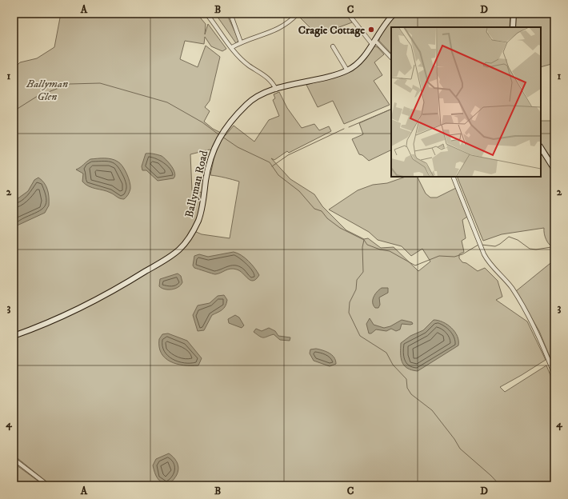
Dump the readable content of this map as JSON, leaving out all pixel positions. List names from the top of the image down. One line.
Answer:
{"streets":{"street":["Ballyman Road"]},"parks":["Ballyman Glen"],"places":["Cragie Cottage"],"grid":{"columns":["A","B","C","D"],"rows":["1","2","3","4"]}}
